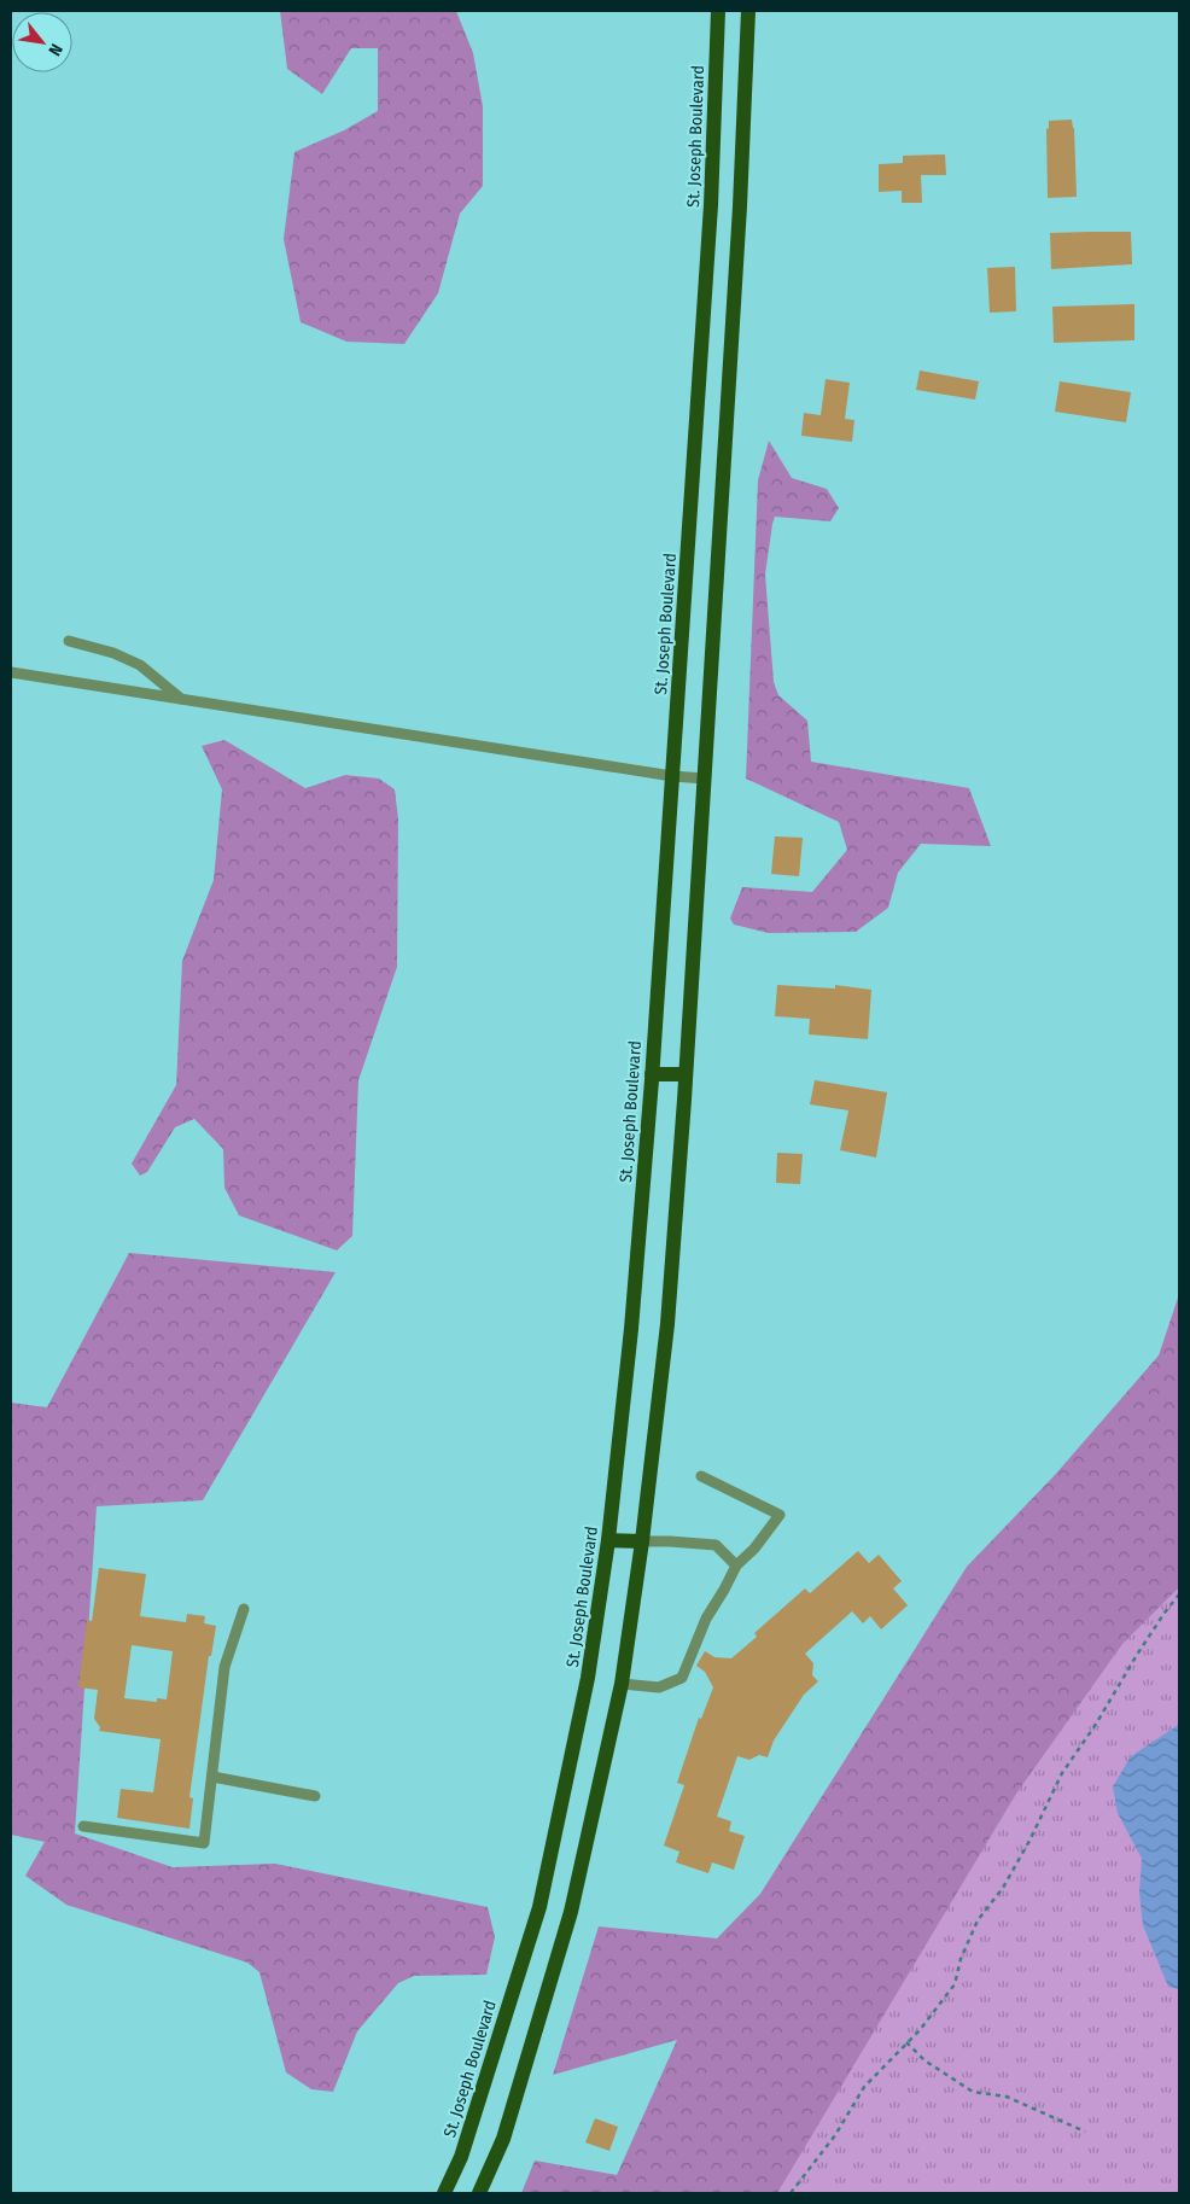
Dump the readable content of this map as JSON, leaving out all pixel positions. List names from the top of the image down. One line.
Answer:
{"streets":{"main road":["St. Joseph Boulevard"]},"north":"bottom right"}
